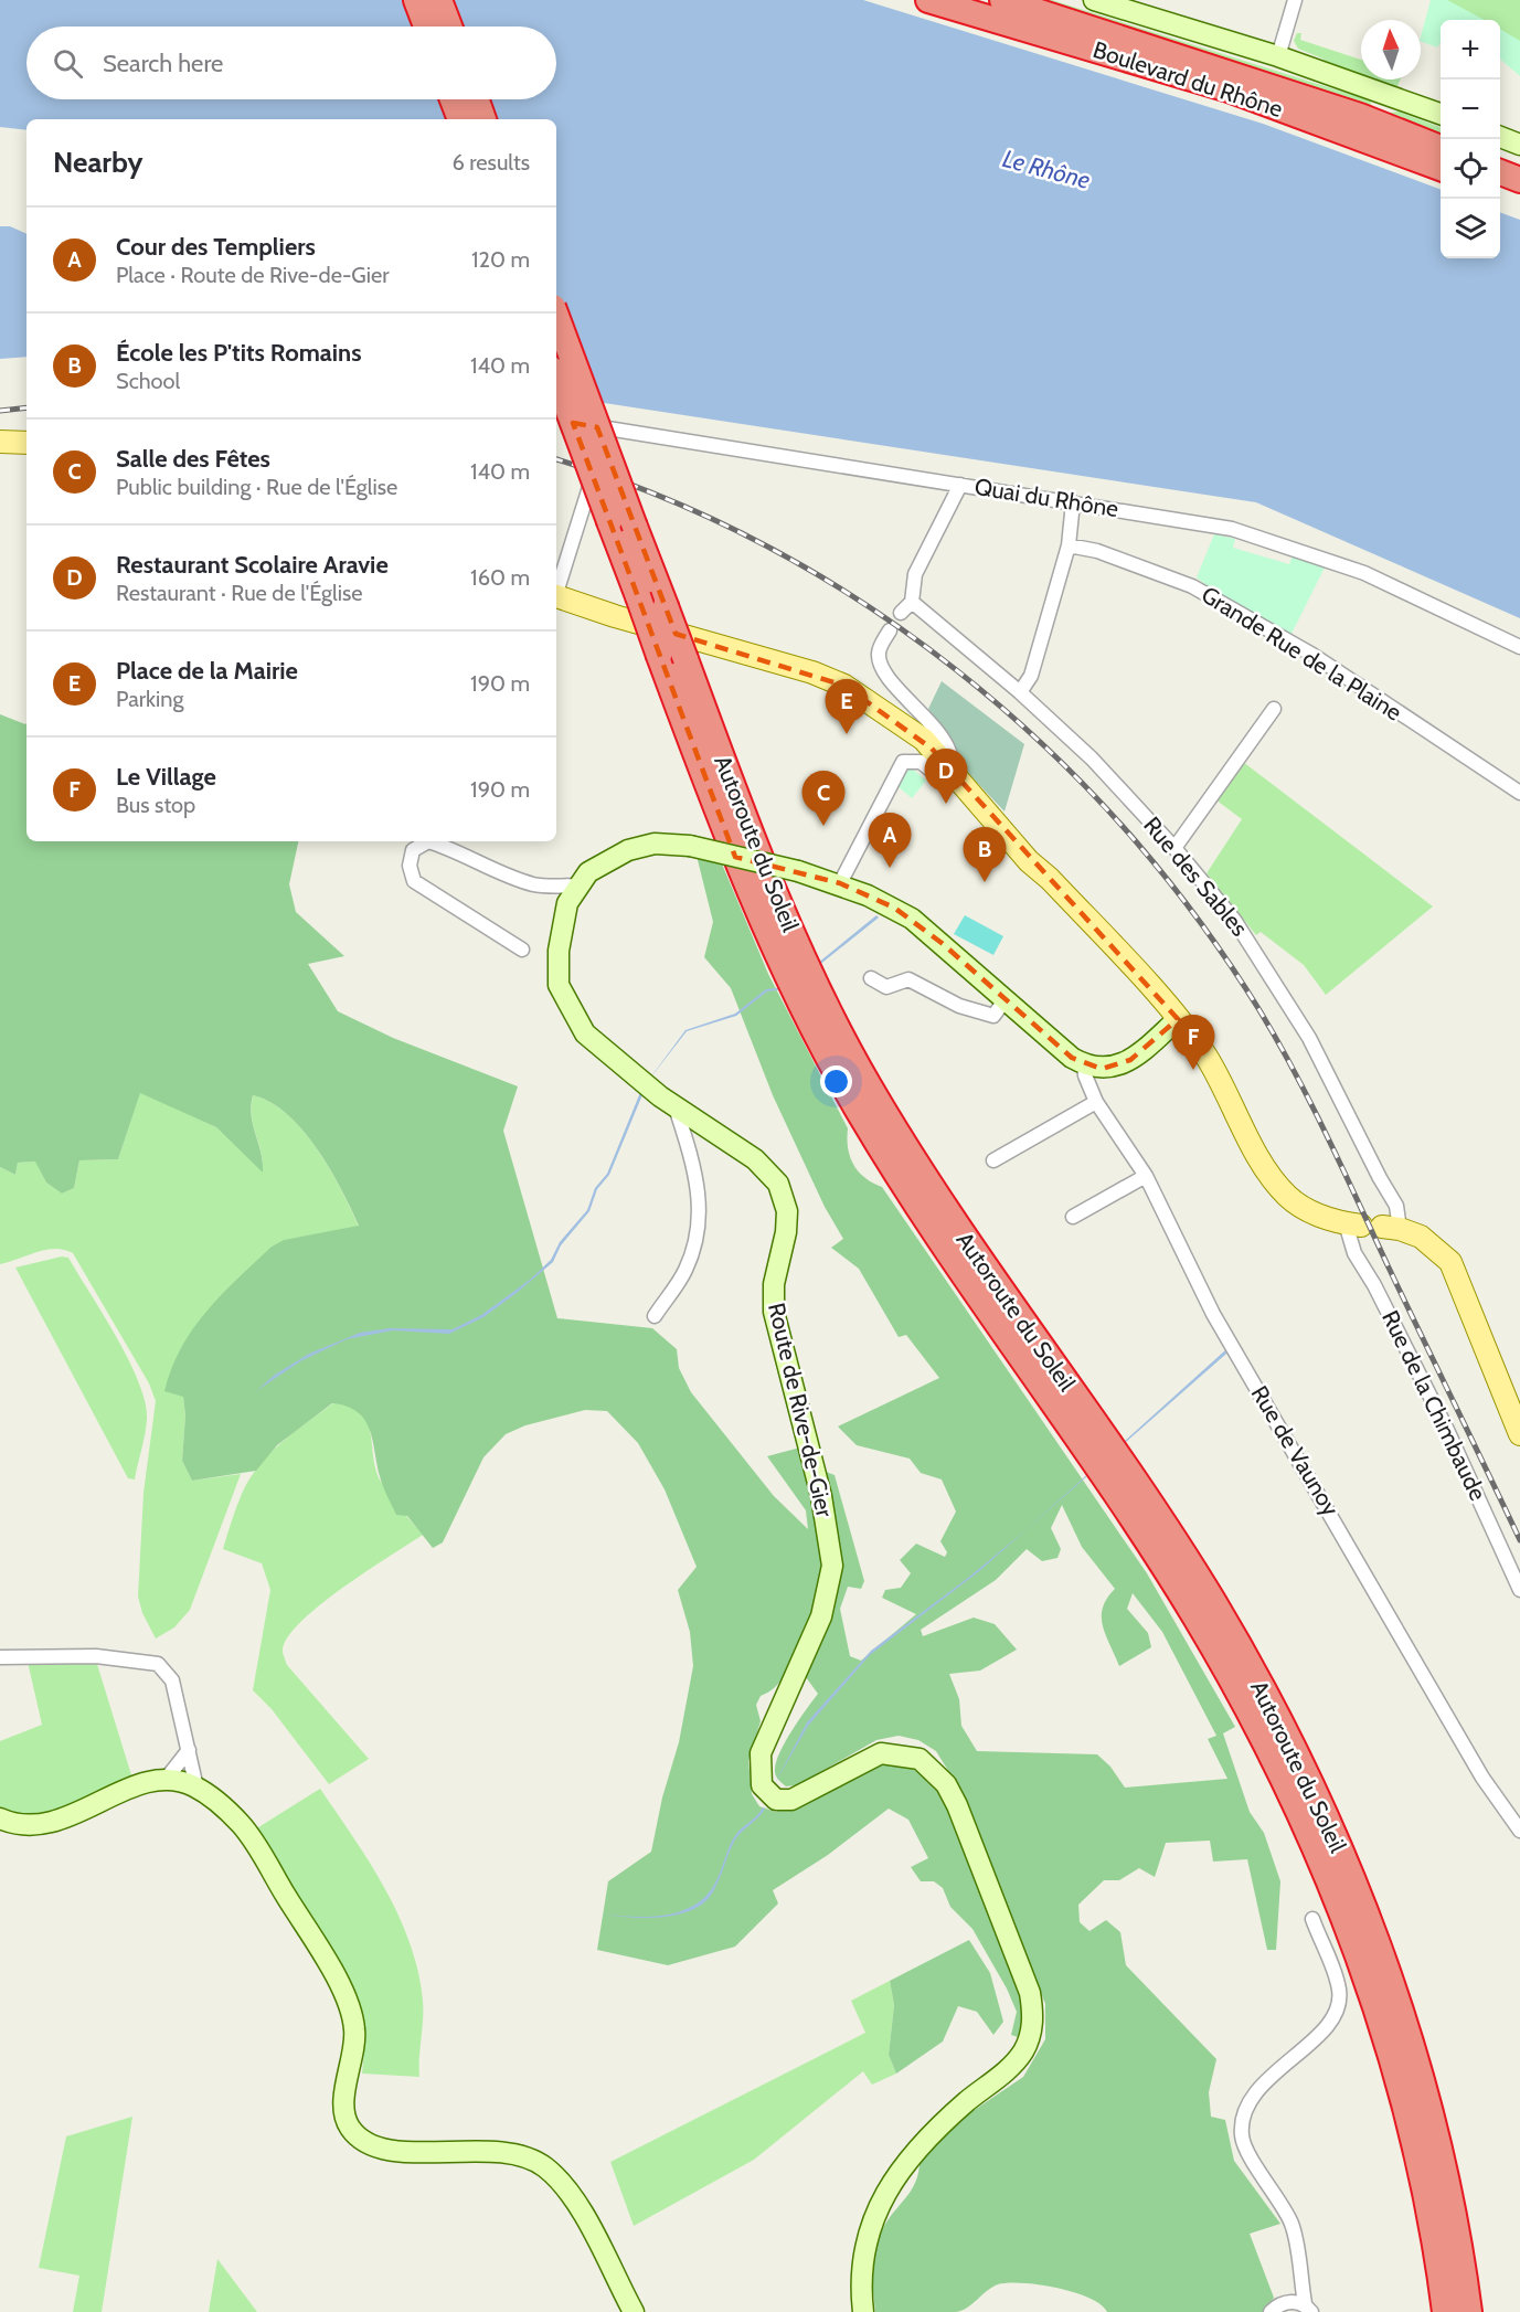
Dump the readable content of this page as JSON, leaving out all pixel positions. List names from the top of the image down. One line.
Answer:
{"streets":{"highway":["Boulevard du Rhône","Autoroute du Soleil"],"main road":["Route de Rive-de-Gier"],"street":["Quai du Rhône","Grande Rue de la Plaine","Rue des Sables","Rue de la Chimbaude","Rue de Vaunoy"]},"crossings":[["Rue des Sables","Rue de la Chimbaude"],["Route de Rive-de-Gier","Rue de Vaunoy"]],"water":["Le Rhône"],"north":"top","page":{"map_buttons":["+","−"],"search":"Search here","heading":["Nearby","6 results"],"list":[{"mark":"A","name":"Cour des Templiers","note":"Place · Route de Rive-de-Gier","value":"120 m"},{"mark":"B","name":"École les P'tits Romains","note":"School","value":"140 m"},{"mark":"C","name":"Salle des Fêtes","note":"Public building · Rue de l'Église","value":"140 m"},{"mark":"D","name":"Restaurant Scolaire Aravie","note":"Restaurant · Rue de l'Église","value":"160 m"},{"mark":"E","name":"Place de la Mairie","note":"Parking","value":"190 m"},{"mark":"F","name":"Le Village","note":"Bus stop","value":"190 m"}],"pins":["E","D","C","A","B","F"]}}
